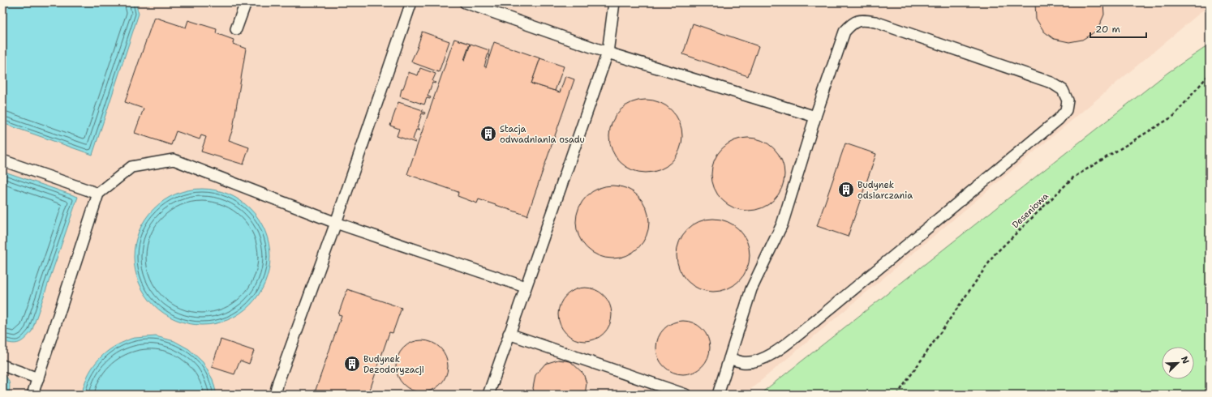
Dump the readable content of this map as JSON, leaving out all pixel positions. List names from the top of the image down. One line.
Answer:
{"streets":{"path":["Deseniowa"]},"places":{"building":["Stacja odwadniania osadu","Budynek odsiarczania","Budynek Dezodoryzacji"]},"scale_bar":"20 m","north":"top right"}
